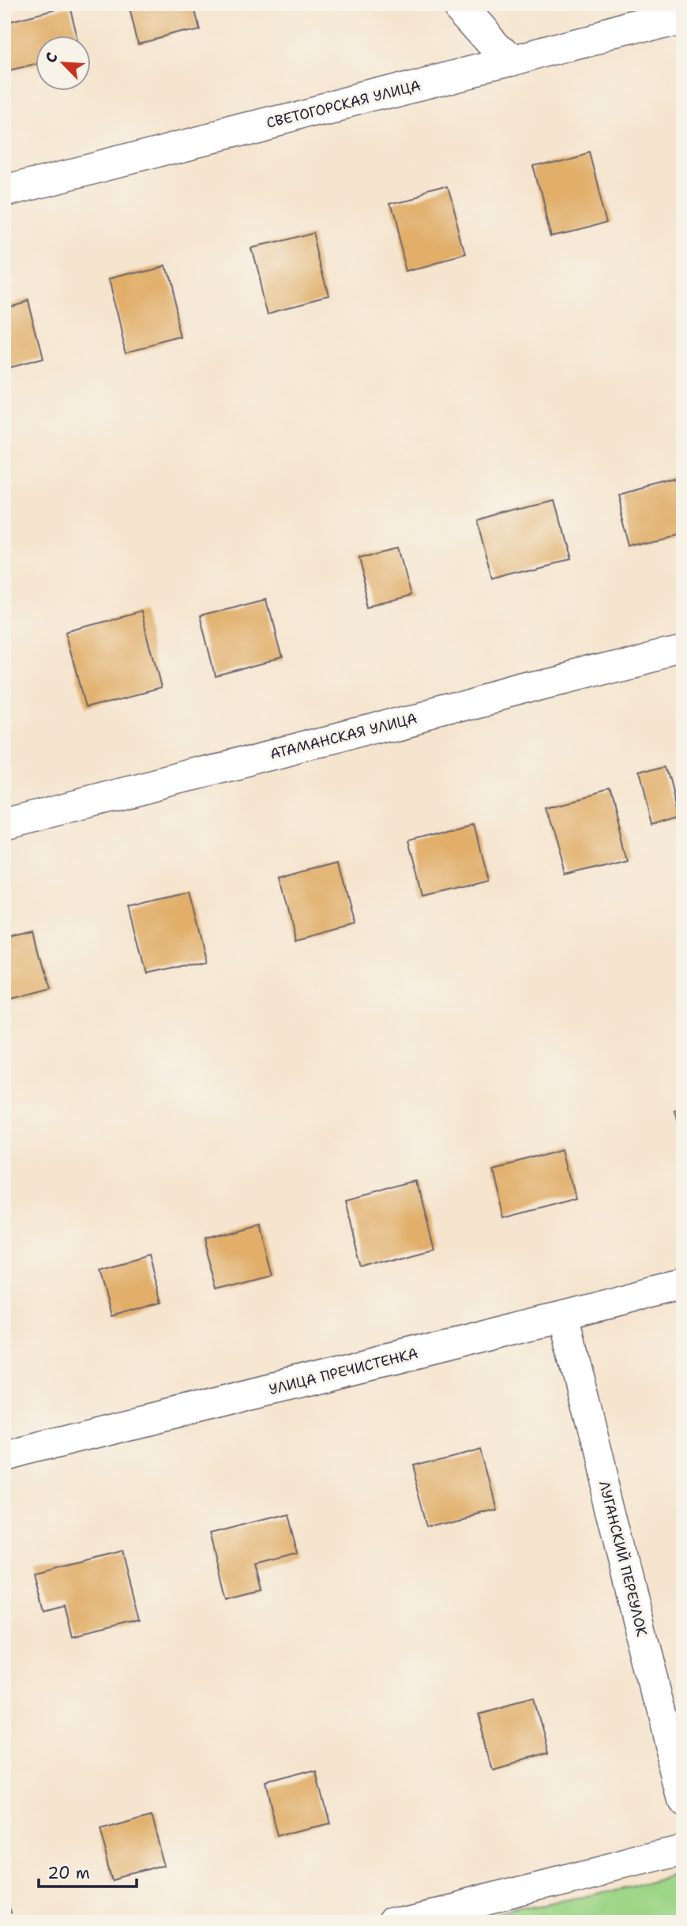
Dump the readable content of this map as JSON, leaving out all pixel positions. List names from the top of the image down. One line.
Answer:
{"streets":{"street":["СВЕТОГОРСКАЯ УЛИЦА","АТАМАНСКАЯ УЛИЦА","УЛИЦА ПРЕЧИСТЕНКА","ЛУГАНСКИЙ ПЕРЕУЛОК"]},"crossings":[["УЛИЦА ПРЕЧИСТЕНКА","ЛУГАНСКИЙ ПЕРЕУЛОК"]],"scale_bar":"20 m","north":"top left"}
